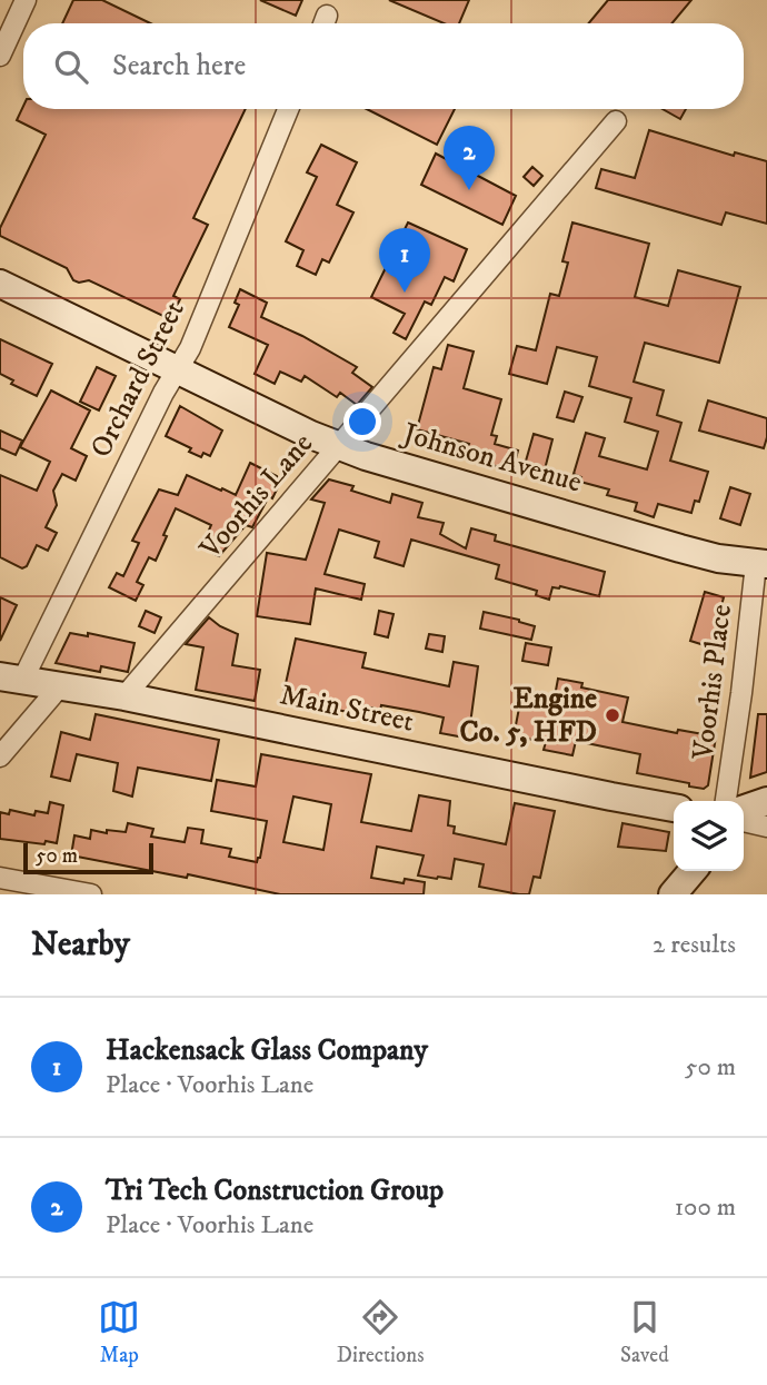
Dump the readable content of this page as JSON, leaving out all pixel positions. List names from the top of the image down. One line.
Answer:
{"streets":{"main road":["Johnson Avenue","Main Street"],"street":["Orchard Street","Voorhis Lane","Voorhis Place"]},"crossings":[["Orchard Street","Johnson Avenue"],["Orchard Street","Main Street"],["Johnson Avenue","Voorhis Lane"],["Johnson Avenue","Voorhis Place"],["Voorhis Lane","Main Street"]],"places":["Engine Co. 5, HFD"],"scale_bar":"50 m","page":{"search":"Search here","pins":["2","1"],"scale":"50 m","heading":["Nearby","2 results"],"list":[{"mark":"1","name":"Hackensack Glass Company","note":"Place · Voorhis Lane","value":"50 m"},{"mark":"2","name":"Tri Tech Construction Group","note":"Place · Voorhis Lane","value":"100 m"}],"nav":["Map","Directions","Saved"]}}
